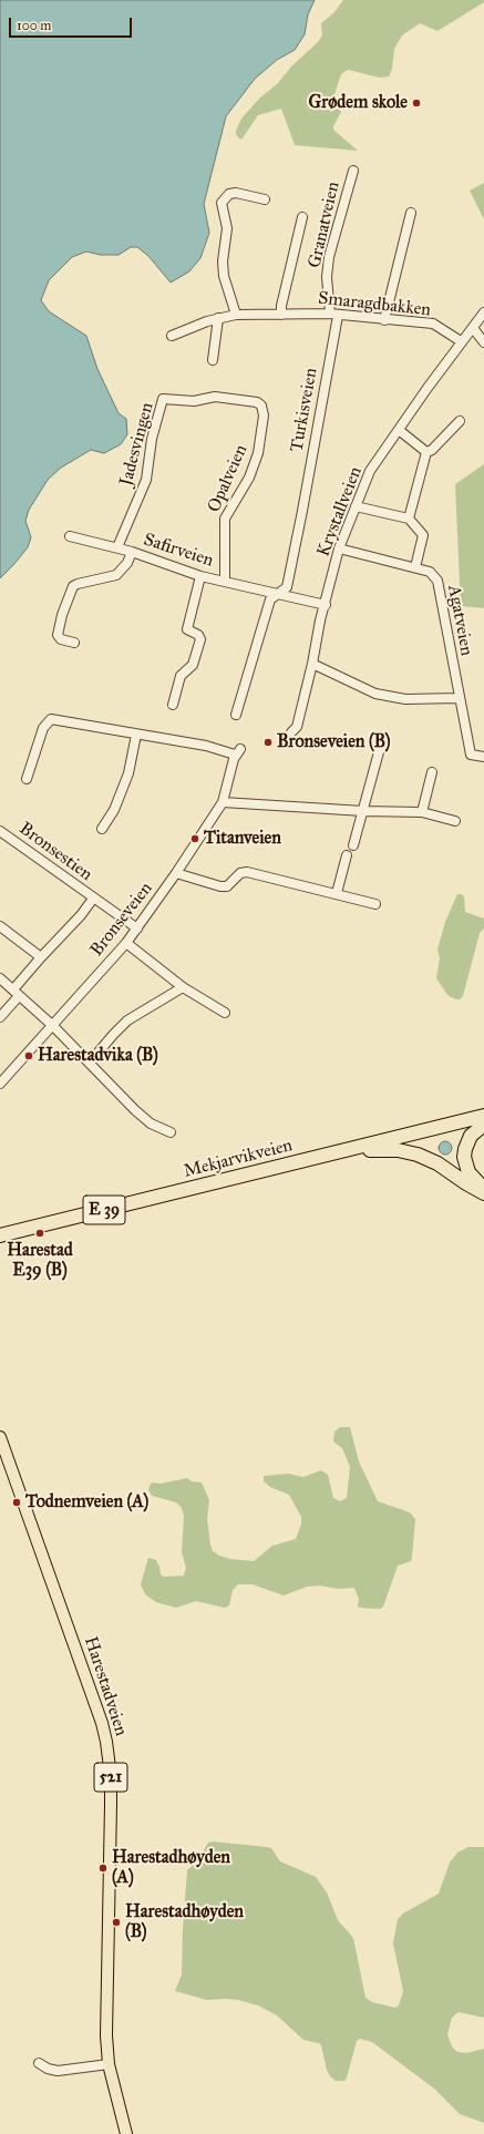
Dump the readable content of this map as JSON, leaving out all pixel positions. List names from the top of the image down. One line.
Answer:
{"streets":{"highway":["Mekjarvikveien","E 39"],"main road":["Harestadveien","521"],"street":["Granatveien","Smaragdbakken","Turkisveien","Jadesvingen","Opalveien","Krystallveien","Safirveien","Agatveien","Bronsestien","Bronseveien"]},"crossings":[["Granatveien","Smaragdbakken"],["Granatveien","Turkisveien"],["Smaragdbakken","Turkisveien"],["Smaragdbakken","Krystallveien"],["Turkisveien","Safirveien"],["Jadesvingen","Opalveien"],["Jadesvingen","Safirveien"],["Opalveien","Safirveien"],["Krystallveien","Safirveien"],["Krystallveien","Agatveien"],["Bronsestien","Bronseveien"],["Mekjarvikveien","E 39"]],"places":["Grødem skole","Bronseveien (B)","Titanveien","Harestadvika (B)","Harestad E39 (B)","Todnemveien (A)","Harestadhøyden (A)","Harestadhøyden (B)"],"scale_bar":"100 m"}
